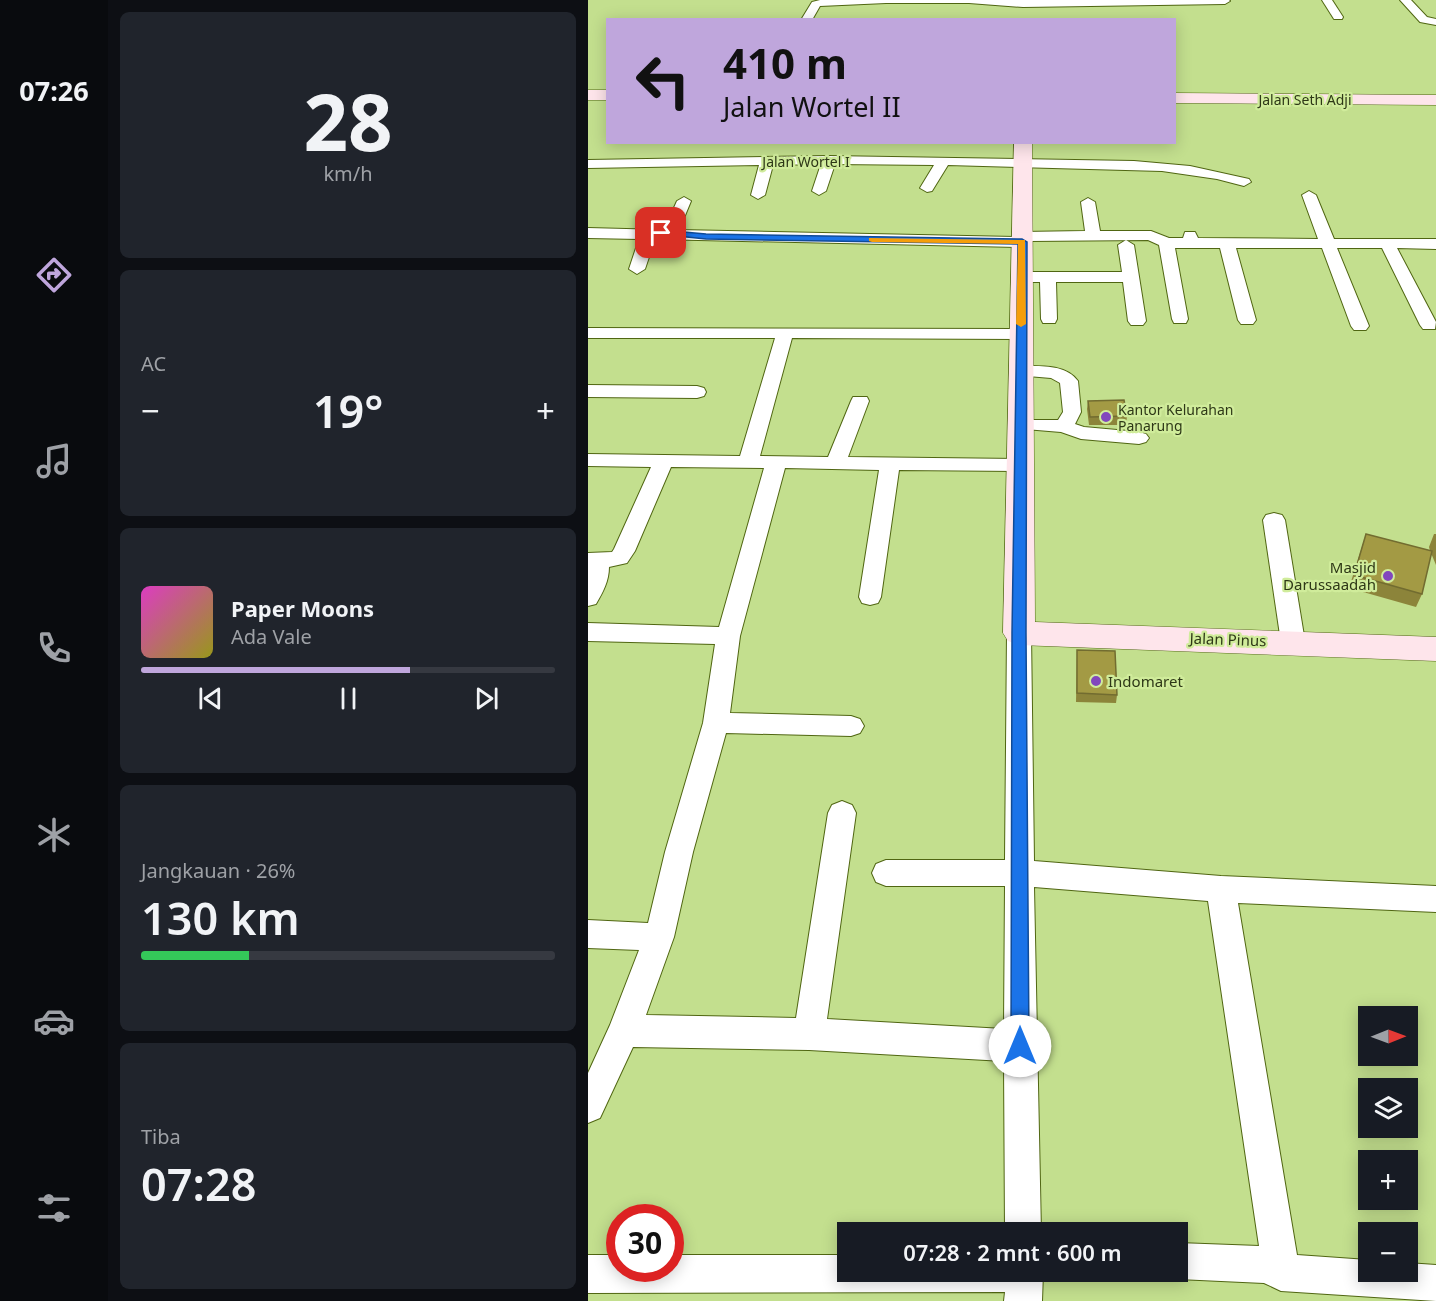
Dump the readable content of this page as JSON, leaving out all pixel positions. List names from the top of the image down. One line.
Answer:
{"streets":{"street":["Jalan Seth Adji","Jalan Wortel I","Jalan Pinus"]},"places":["Kantor Kelurahan Panarung","Masjid Darussaadah","Indomaret"],"north":"right","page":{"tabs":"07:26","tile":[["28","km/h"],"AC",["Jangkauan · 26%","130 km"],["Tiba","07:28"]],"turn":["410 m","Jalan Wortel II"],"heat":["−","19°","+"],"song":["Paper Moons","Ada Vale"],"map_buttons":["+","−"],"limit":"30","trip":"07:28 · 2 mnt · 600 m"}}
